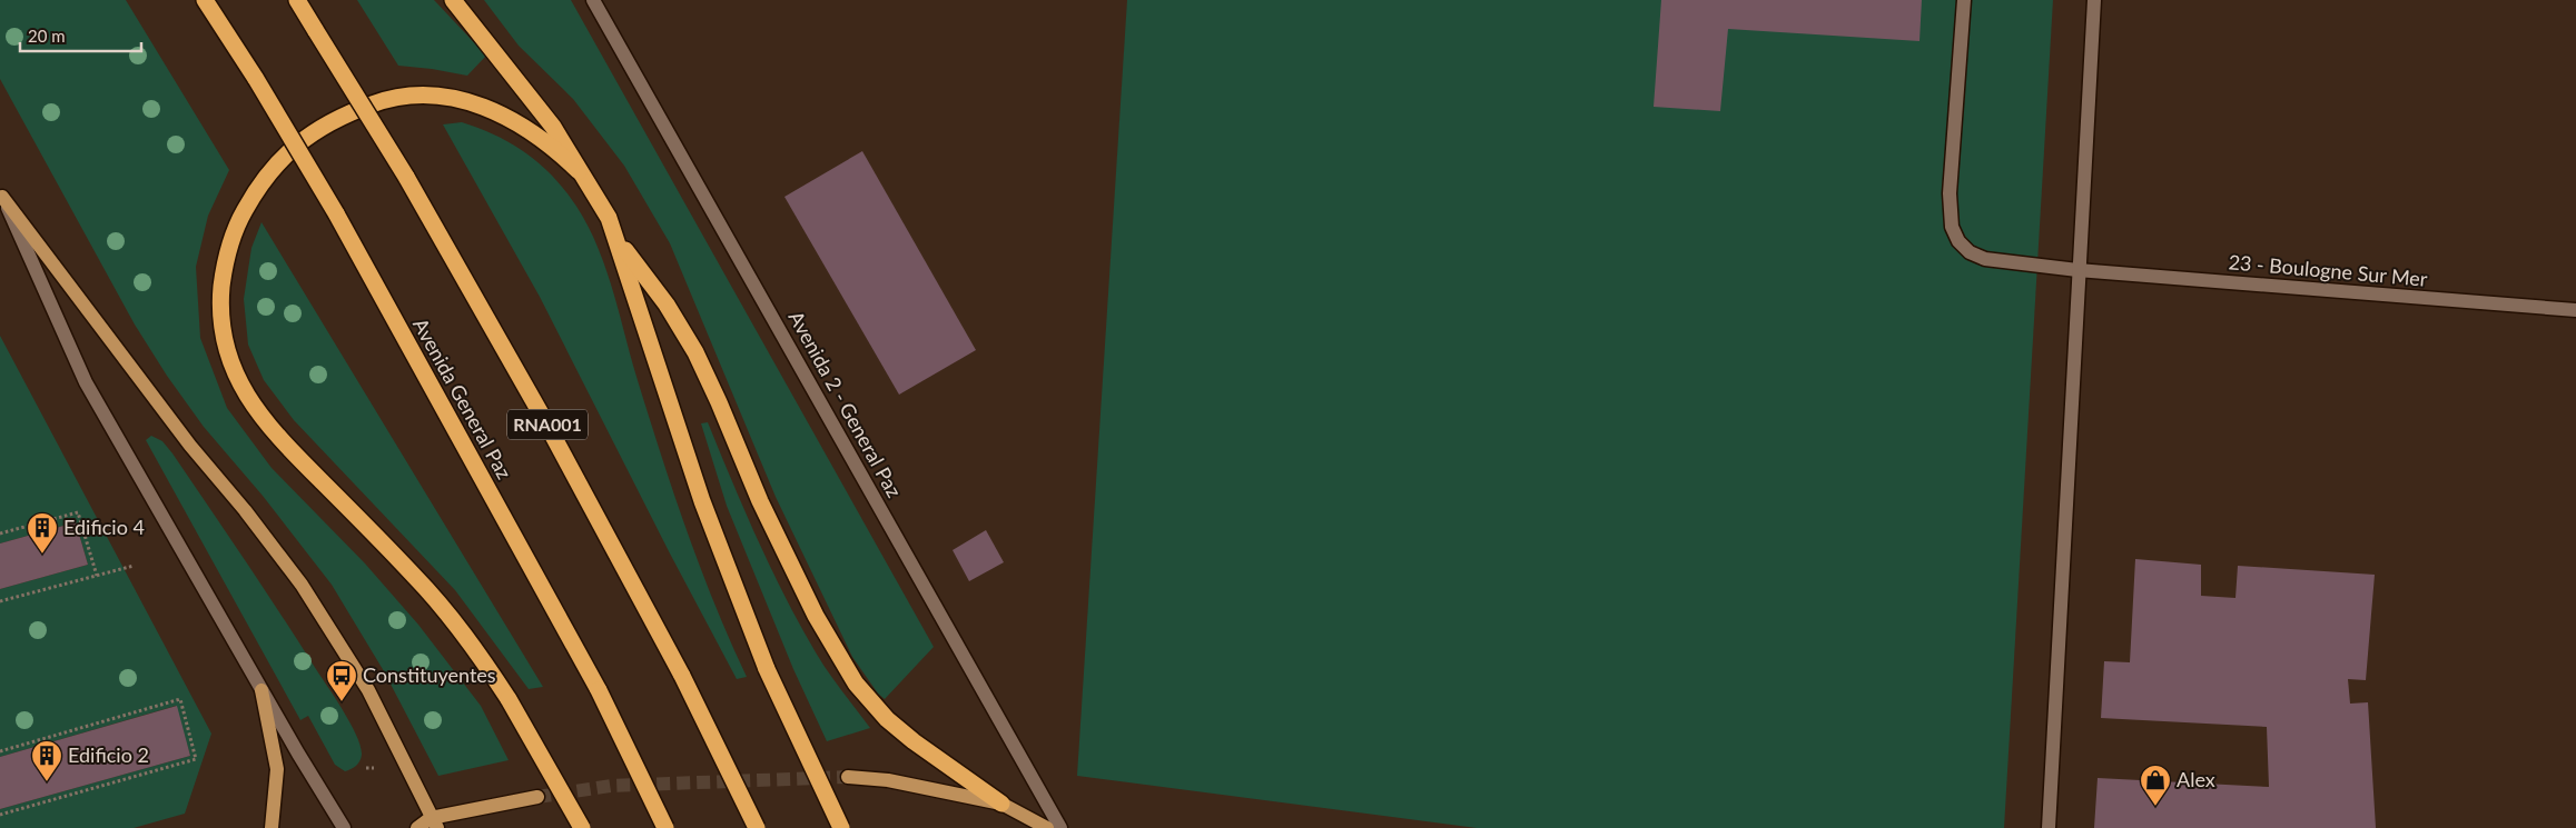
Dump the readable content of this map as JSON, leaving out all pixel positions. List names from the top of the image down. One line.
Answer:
{"streets":{"highway":["Avenida General Paz","RNA001"],"street":["23 - Boulogne Sur Mer","Avenida 2 - General Paz"]},"places":{"building":["Edificio 4","Edificio 2"],"bus stop":["Constituyentes"],"shop":["Alex"]},"scale_bar":"20 m"}
